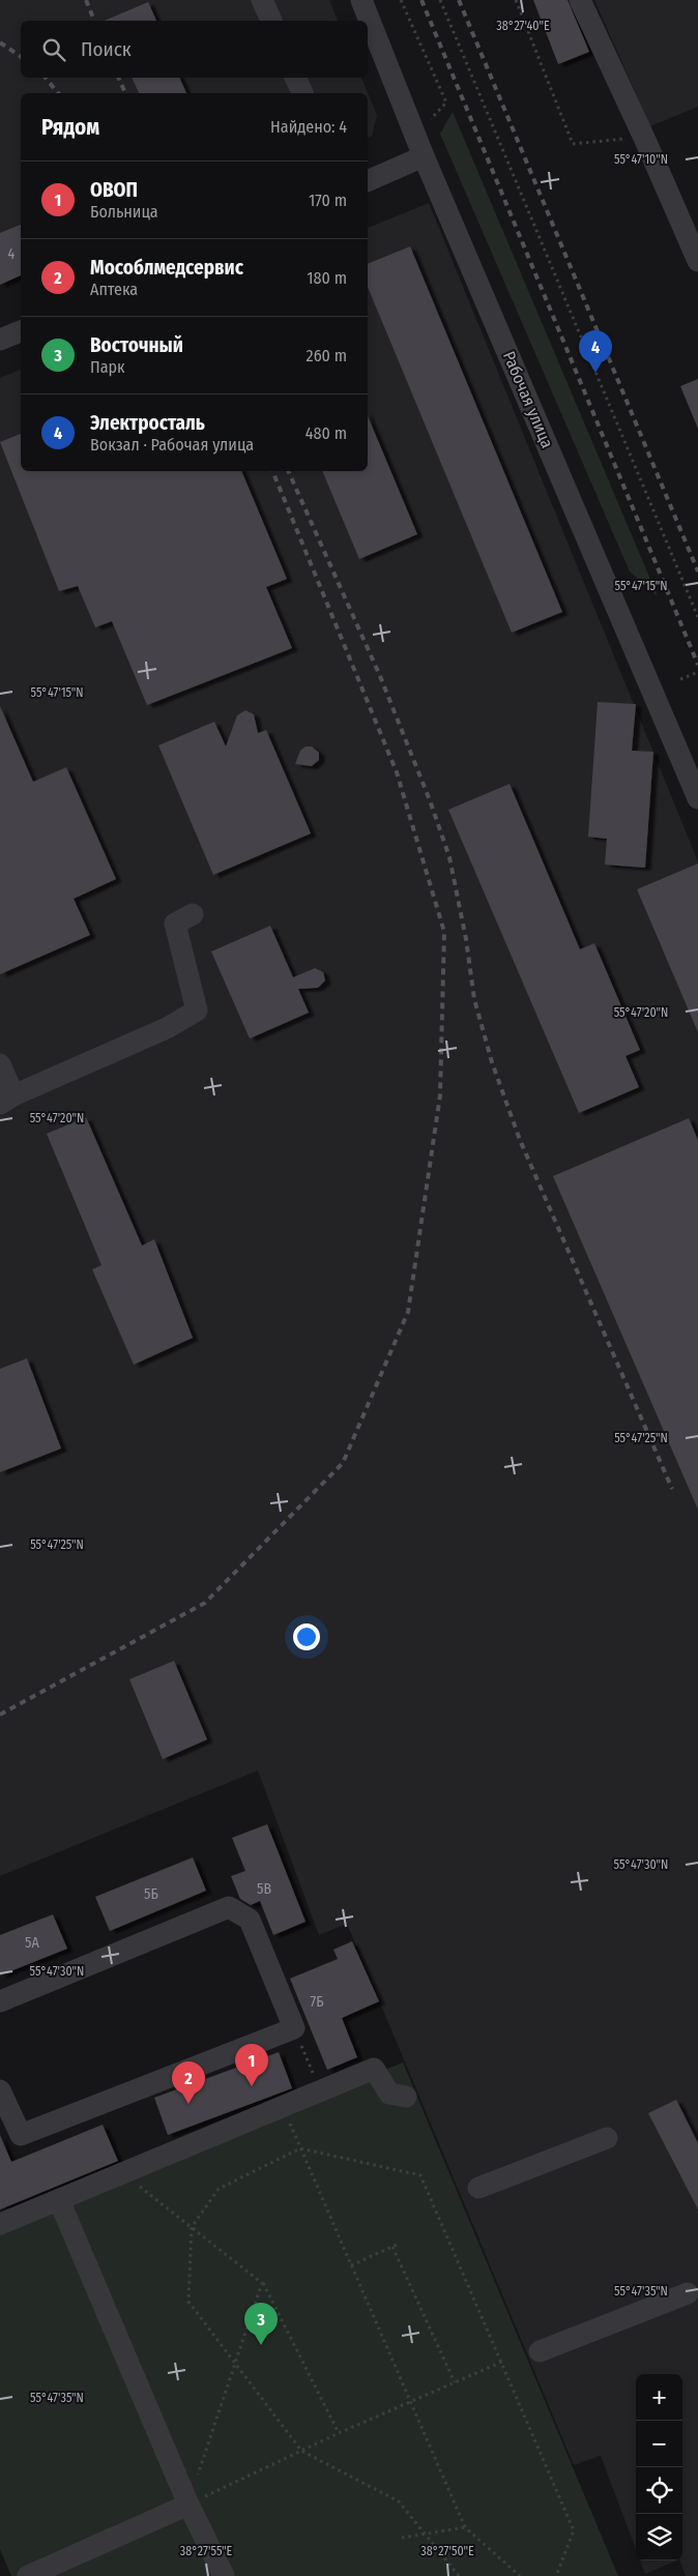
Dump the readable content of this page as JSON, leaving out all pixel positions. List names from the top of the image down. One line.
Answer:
{"streets":{"street":["Рабочая улица"]},"house_numbers":["4","5В","5Б","5А","7Б"],"page":{"search":"Поиск","heading":["Рядом","Найдено: 4"],"list":[{"mark":"1","name":"ОВОП","note":"Больница","value":"170 m"},{"mark":"2","name":"Мособлмедсервис","note":"Аптека","value":"180 m"},{"mark":"3","name":"Восточный","note":"Парк","value":"260 m"},{"mark":"4","name":"Электросталь","note":"Вокзал · Рабочая улица","value":"480 m"}],"pins":["4","1","2","3"],"map_buttons":["+","−"]},"coordinates":["38°27'40\"E","55°47'10\"N","55°47'15\"N","55°47'20\"N","55°47'25\"N","55°47'30\"N","55°47'35\"N","38°27'55\"E","38°27'50\"E"]}
